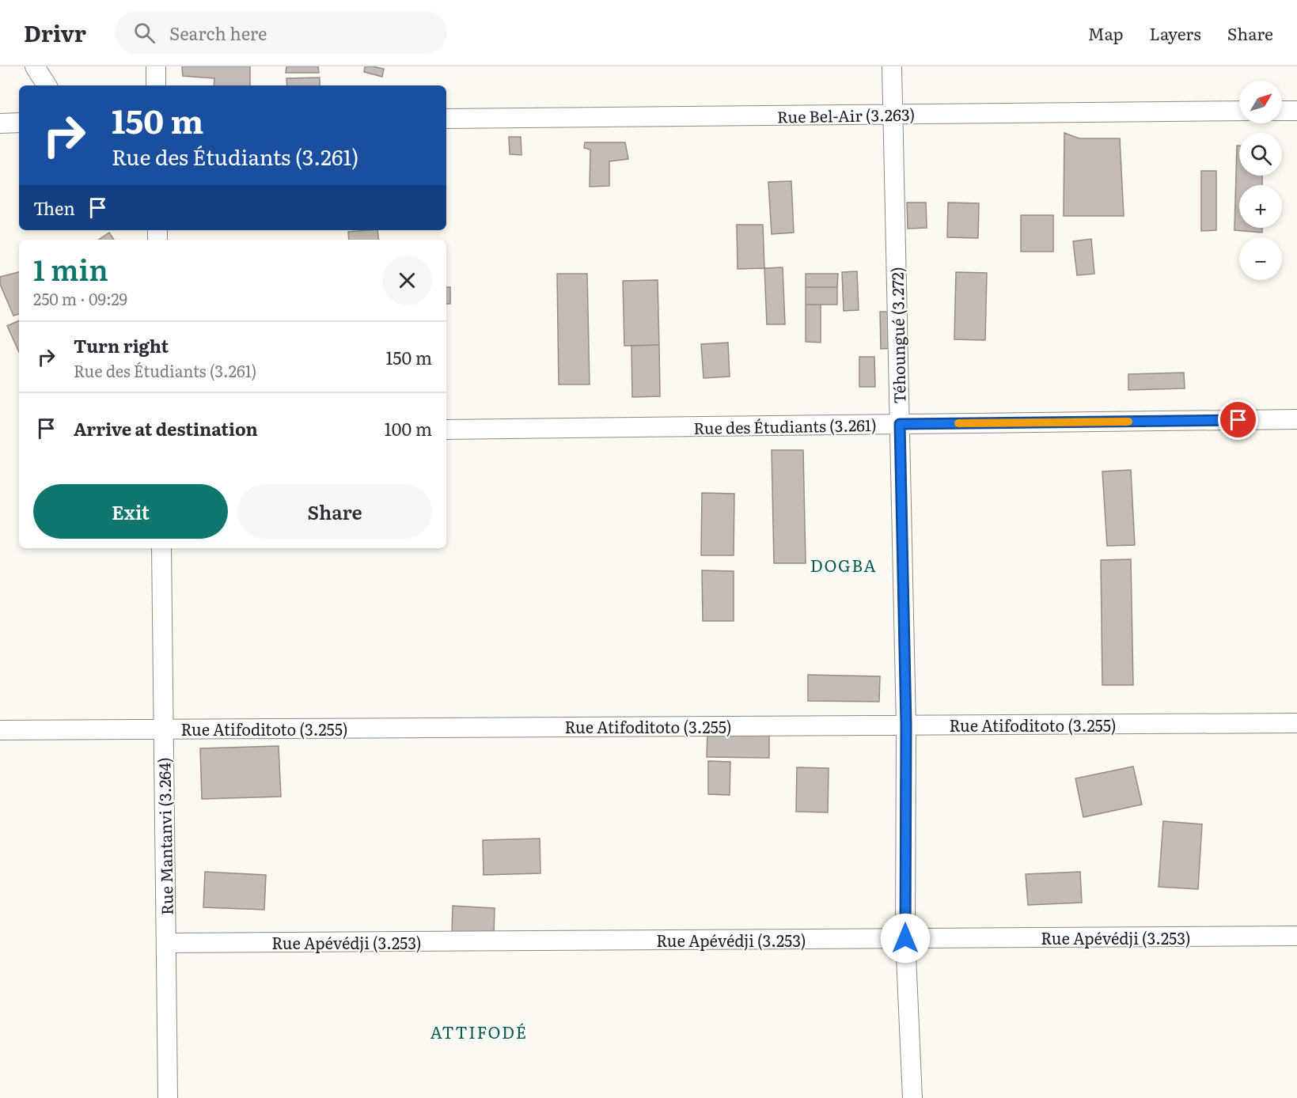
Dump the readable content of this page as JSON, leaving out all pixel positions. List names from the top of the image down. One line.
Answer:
{"streets":{"street":["Rue Bel-Air (3.263)","Téhoungué (3.272)","Rue des Étudiants (3.261)","Rue Atifoditoto (3.255)","Rue Mantanvi (3.264)","Rue Apévédji (3.253)"]},"crossings":[["Rue Bel-Air (3.263)","Téhoungué (3.272)"],["Téhoungué (3.272)","Rue des Étudiants (3.261)"],["Téhoungué (3.272)","Rue Atifoditoto (3.255)"],["Téhoungué (3.272)","Rue Apévédji (3.253)"],["Rue Atifoditoto (3.255)","Rue Mantanvi (3.264)"],["Rue Mantanvi (3.264)","Rue Apévédji (3.253)"]],"districts":["DOGBA","ATTIFODÉ"],"north":"top right","page":{"header":"Drivr","search":"Search here","nav":["Map","Layers","Share"],"map_buttons":["+","−"],"turn":["150 m","Rue des Étudiants (3.261)"],"then":"Then","heading":["1 min","250 m · 09:29"],"list":[{"name":"Turn right","note":"Rue des Étudiants (3.261)","value":"150 m"},{"name":"Arrive at destination","value":"100 m"}],"buttons":["Exit","Share"]}}
